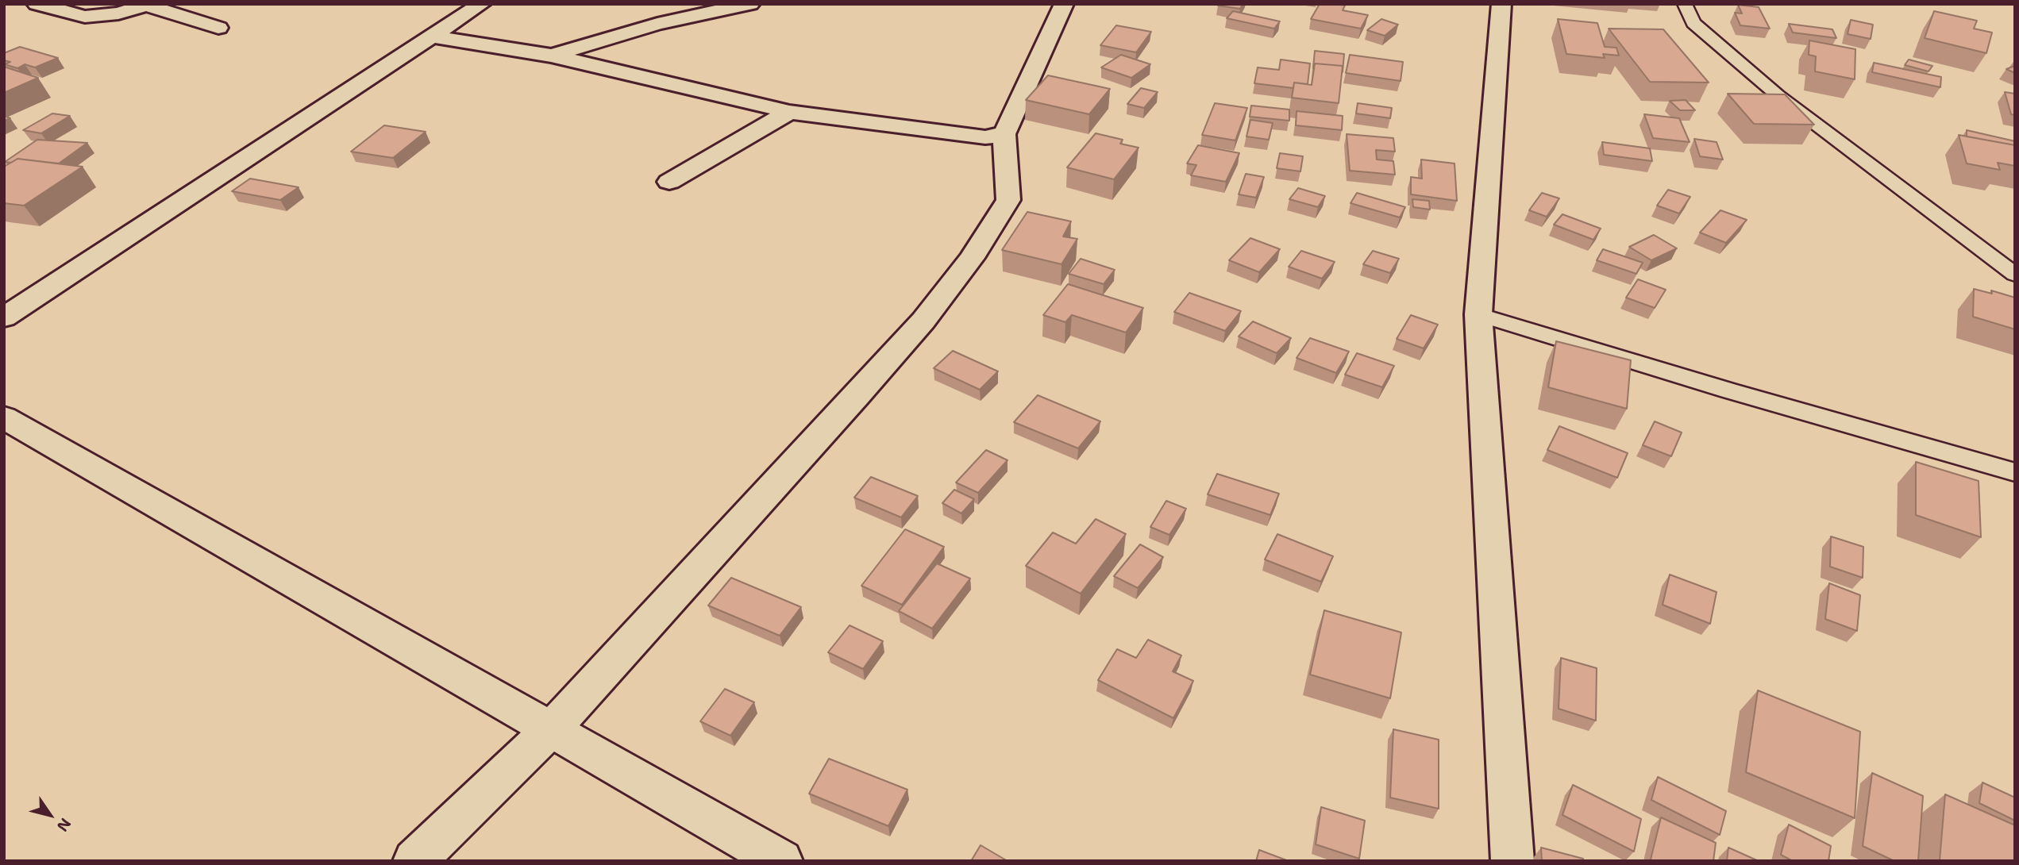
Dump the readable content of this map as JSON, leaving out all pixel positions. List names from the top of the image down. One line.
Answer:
{"north":"bottom right"}
